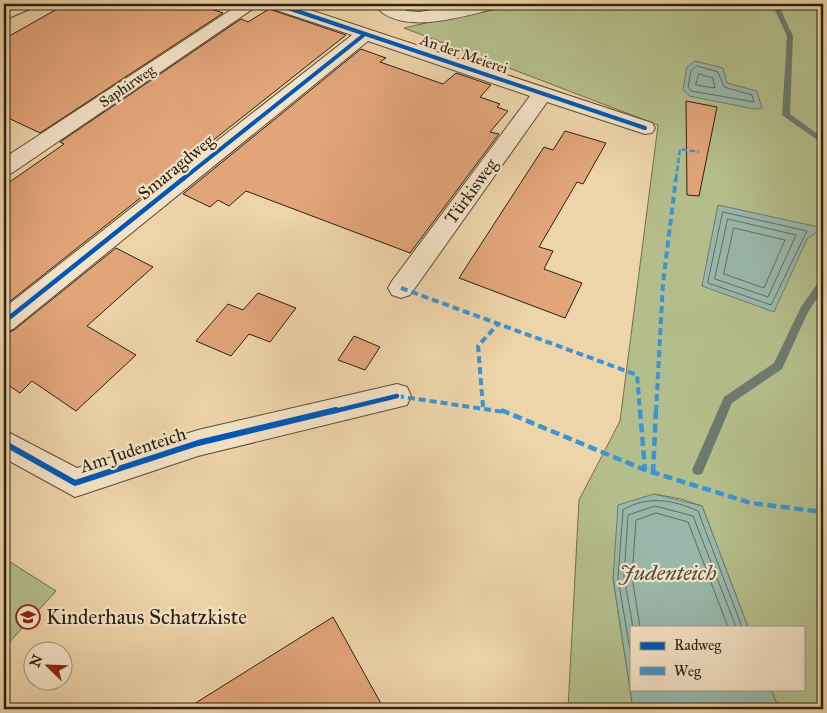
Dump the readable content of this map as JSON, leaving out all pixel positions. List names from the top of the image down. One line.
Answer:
{"streets":{"street":["An der Meierei","Saphirweg","Smaragdweg","Türkisweg","Am Judenteich"]},"crossings":[["An der Meierei","Smaragdweg"],["An der Meierei","Türkisweg"]],"water":["Judenteich"],"places":{"school or university":["Kinderhaus Schatzkiste"]},"legend":["Radweg","Weg"],"north":"top left"}
